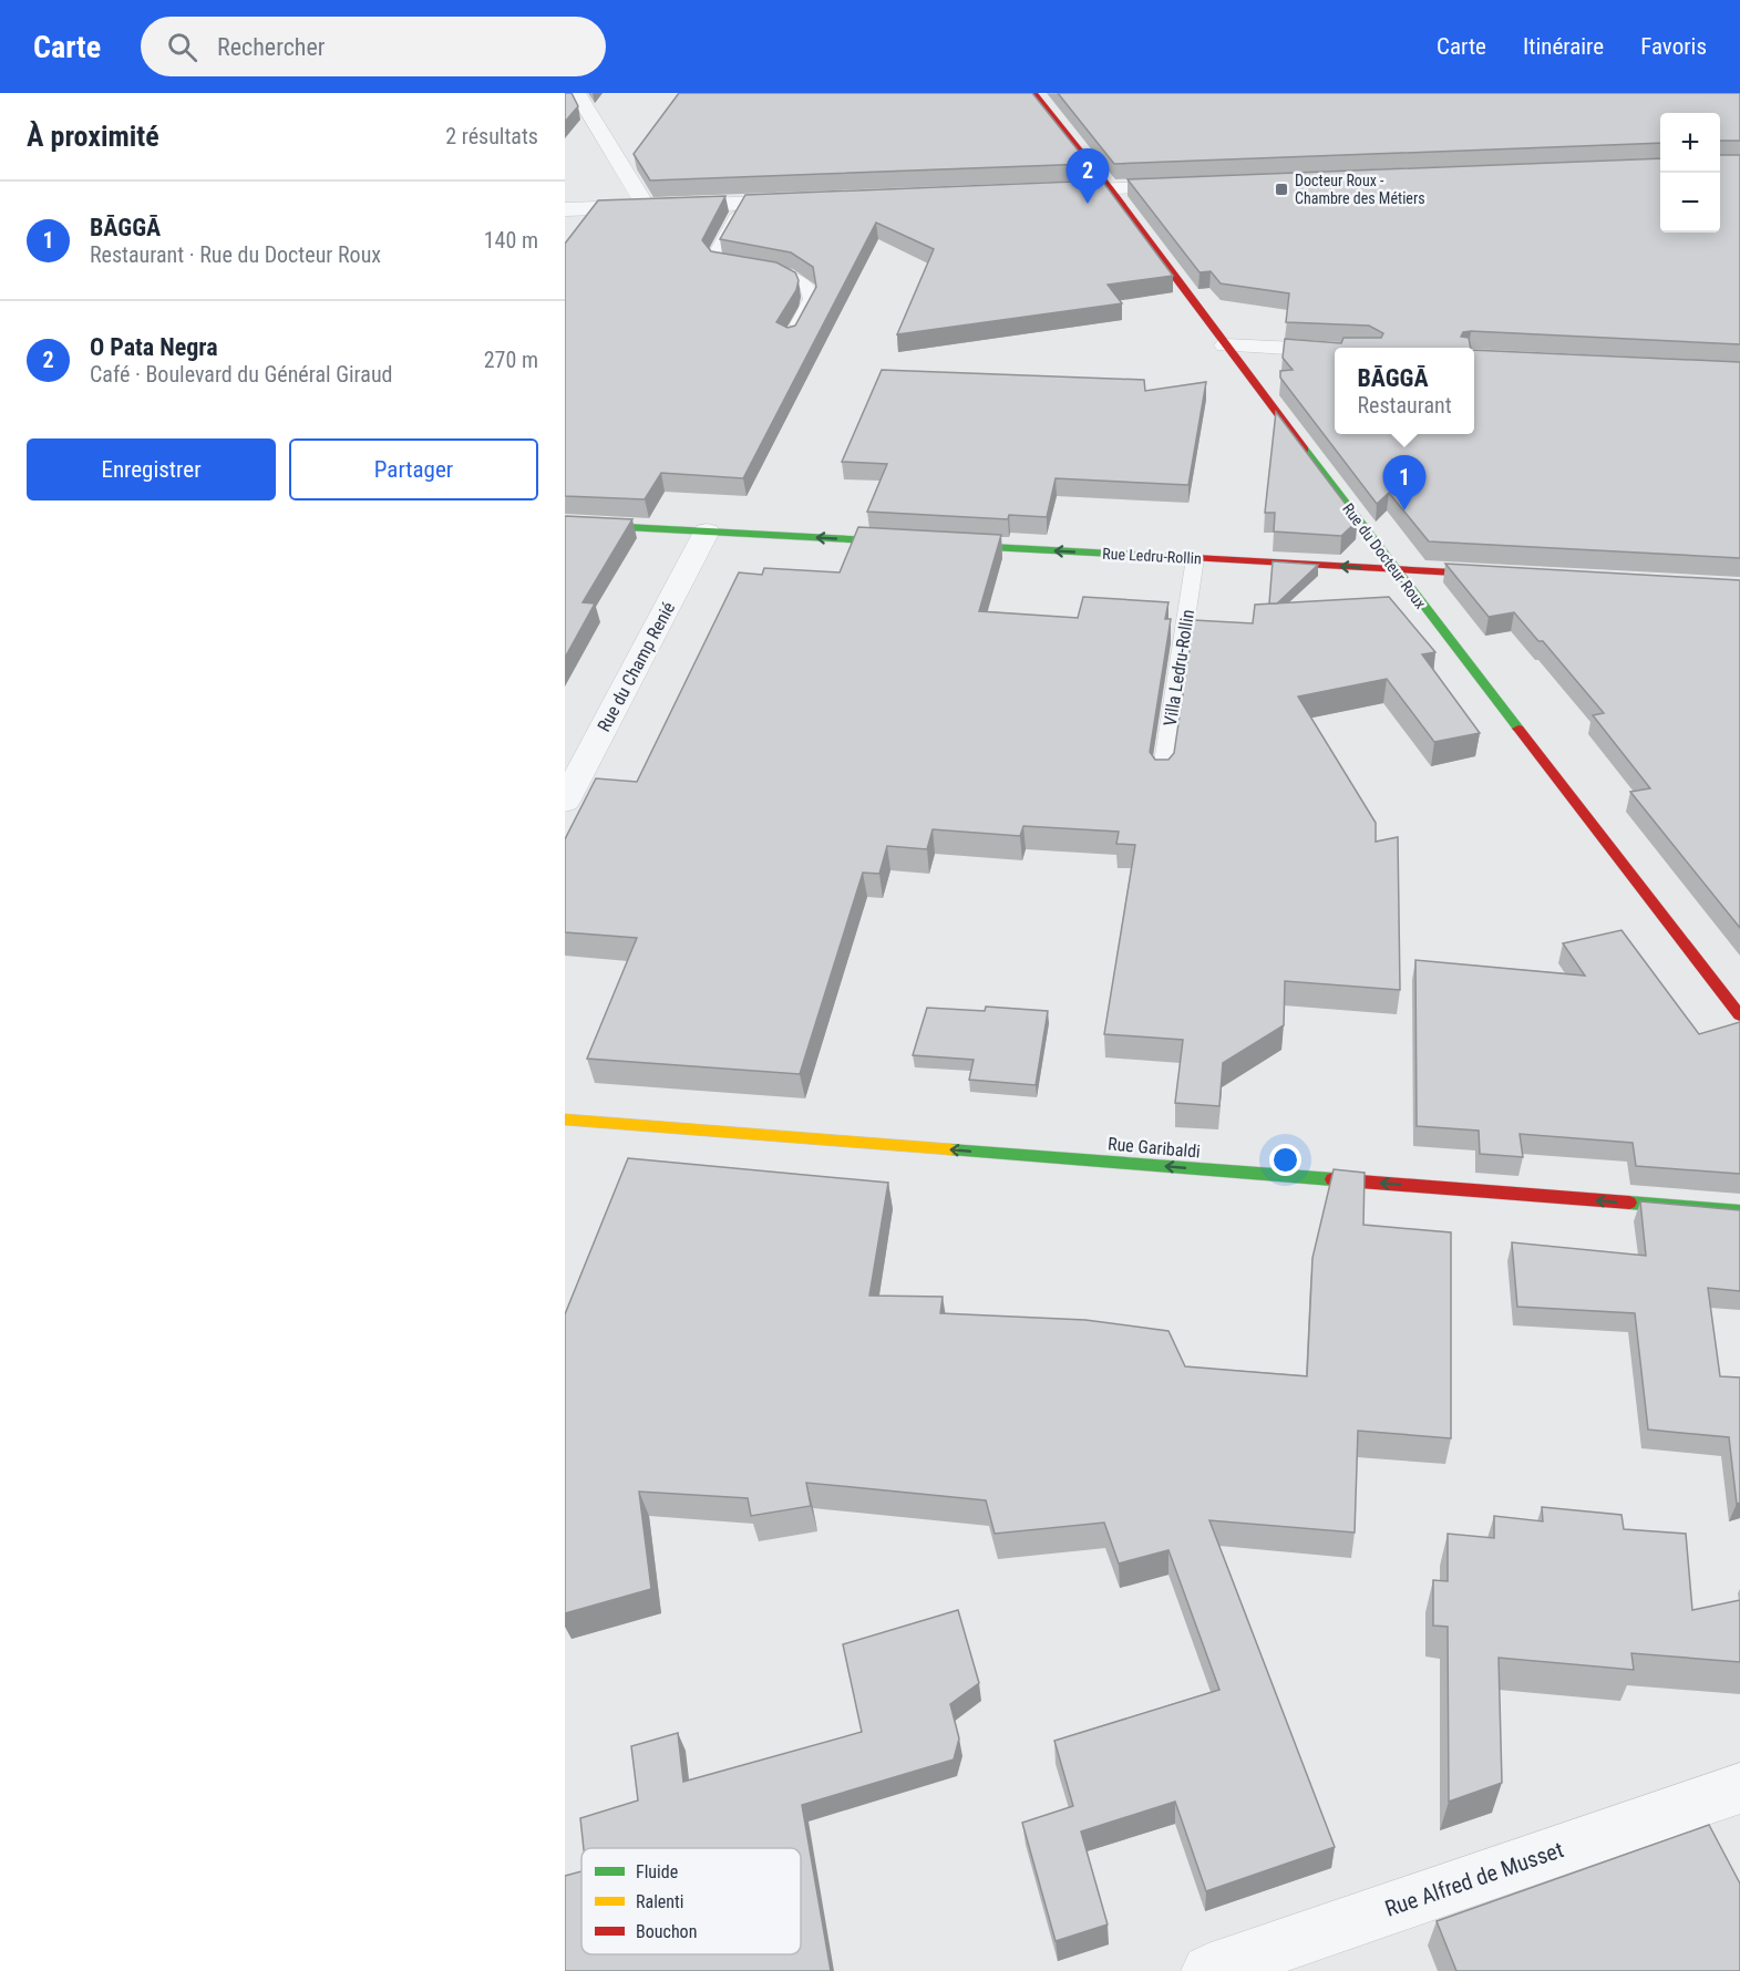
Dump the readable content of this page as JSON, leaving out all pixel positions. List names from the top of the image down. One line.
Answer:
{"streets":{"street":["Rue Ledru-Rollin","Rue du Docteur Roux","Rue du Champ Renié","Rue Garibaldi","Rue Alfred de Musset"],"lane":["Villa Ledru-Rollin"]},"crossings":[["Rue Ledru-Rollin","Rue du Docteur Roux"],["Rue Ledru-Rollin","Rue du Champ Renié"],["Rue Ledru-Rollin","Villa Ledru-Rollin"]],"one_way":["Rue Ledru-Rollin","Rue Garibaldi"],"places":{"transit":["Docteur Roux - Chambre des Métiers"]},"legend":["Fluide","Ralenti","Bouchon"],"page":{"header":"Carte","search":"Rechercher","nav":["Carte","Itinéraire","Favoris"],"heading":["À proximité","2 résultats"],"map_buttons":["+","−"],"pins":["2","1"],"list":[{"mark":"1","name":"BĀGGĀ","note":"Restaurant · Rue du Docteur Roux","value":"140 m"},{"mark":"2","name":"O Pata Negra","note":"Café · Boulevard du Général Giraud","value":"270 m"}],"popup":["BĀGGĀ","Restaurant"],"buttons":["Enregistrer","Partager"]}}
